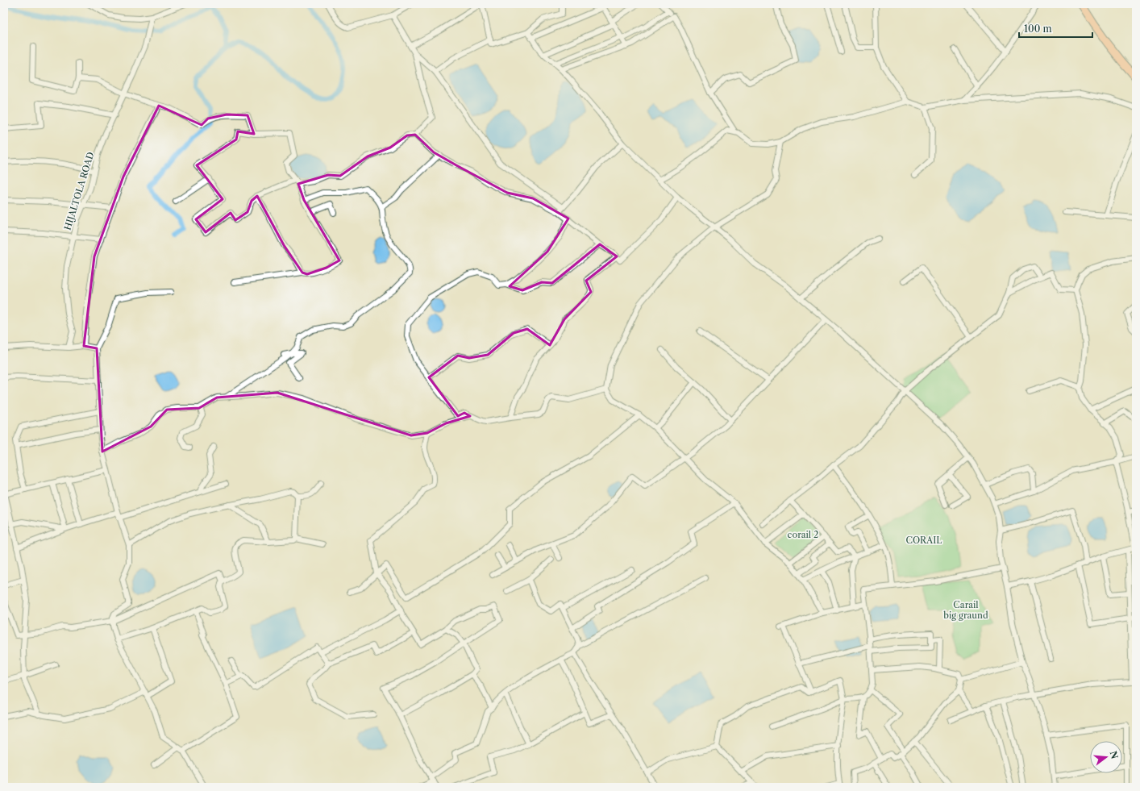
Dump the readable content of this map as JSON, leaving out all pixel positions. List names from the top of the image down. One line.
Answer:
{"streets":{"street":["HIJALTOLA ROAD"]},"parks":["corail 2","CORAIL","Carail big graund"],"scale_bar":"100 m","north":"right"}
